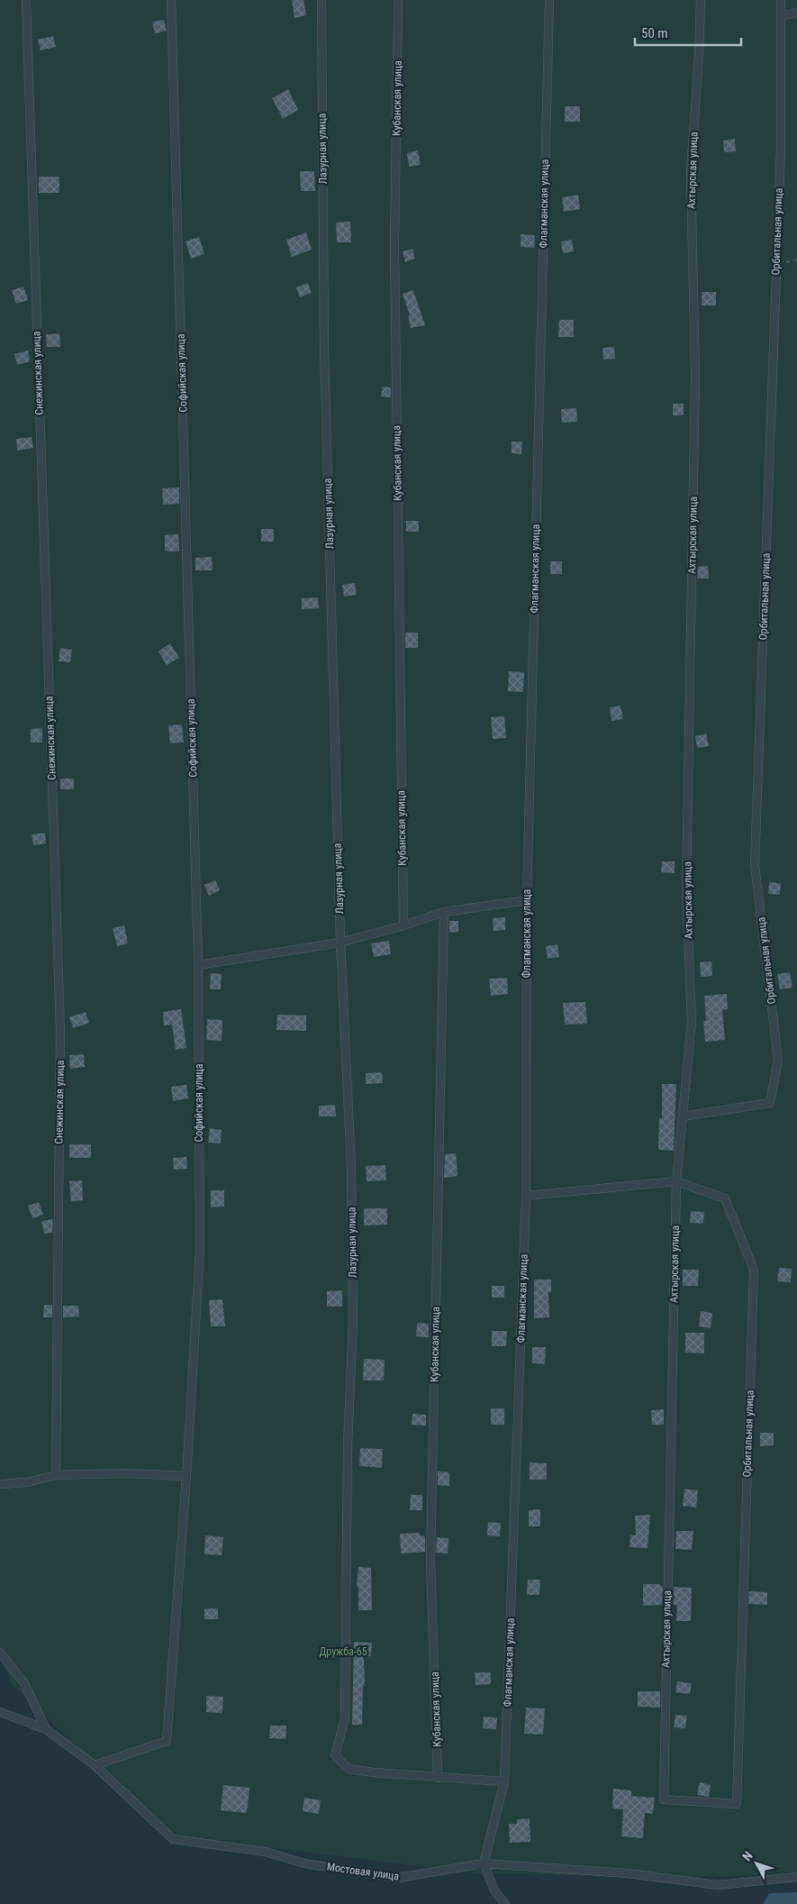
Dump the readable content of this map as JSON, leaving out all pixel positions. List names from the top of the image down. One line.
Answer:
{"streets":{"lane":["Кубанская улица","Лазурная улица","Ахтырская улица","Флагманская улица","Орбитальная улица","Снежинская улица","Софийская улица","Мостовая улица"]},"crossings":[["Кубанская улица","Лазурная улица"],["Ахтырская улица","Орбитальная улица"],["Флагманская улица","Орбитальная улица"],["Флагманская улица","Мостовая улица"],["Софийская улица","Мостовая улица"]],"parks":["Дружба-65"],"scale_bar":"50 m","north":"top left"}
